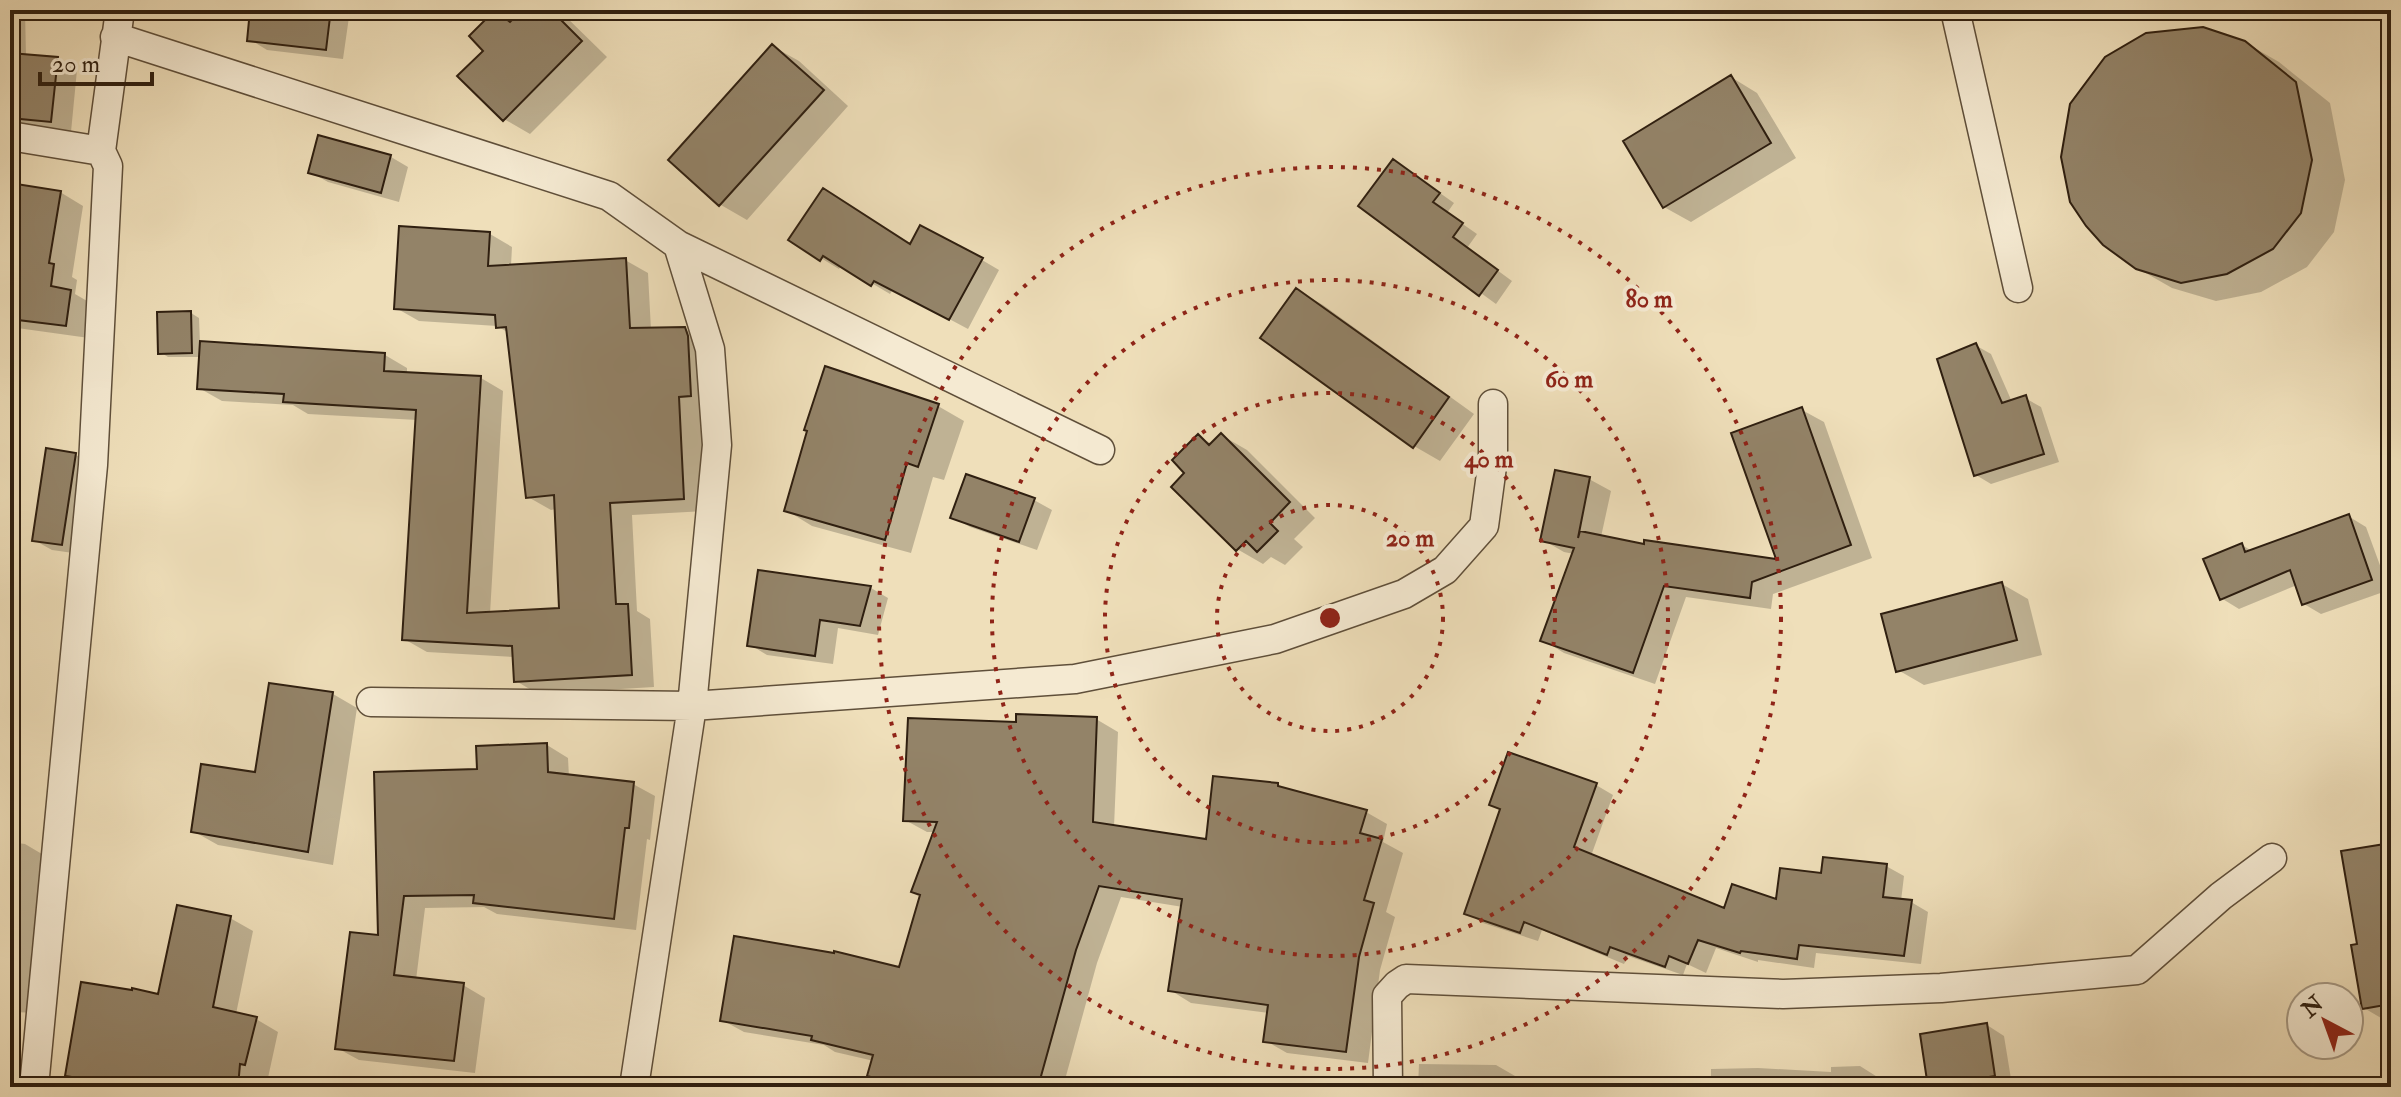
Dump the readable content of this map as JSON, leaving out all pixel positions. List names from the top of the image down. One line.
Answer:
{"scale_bar":"20 m","north":"top left","rings":["80 m","60 m","40 m","20 m"]}
